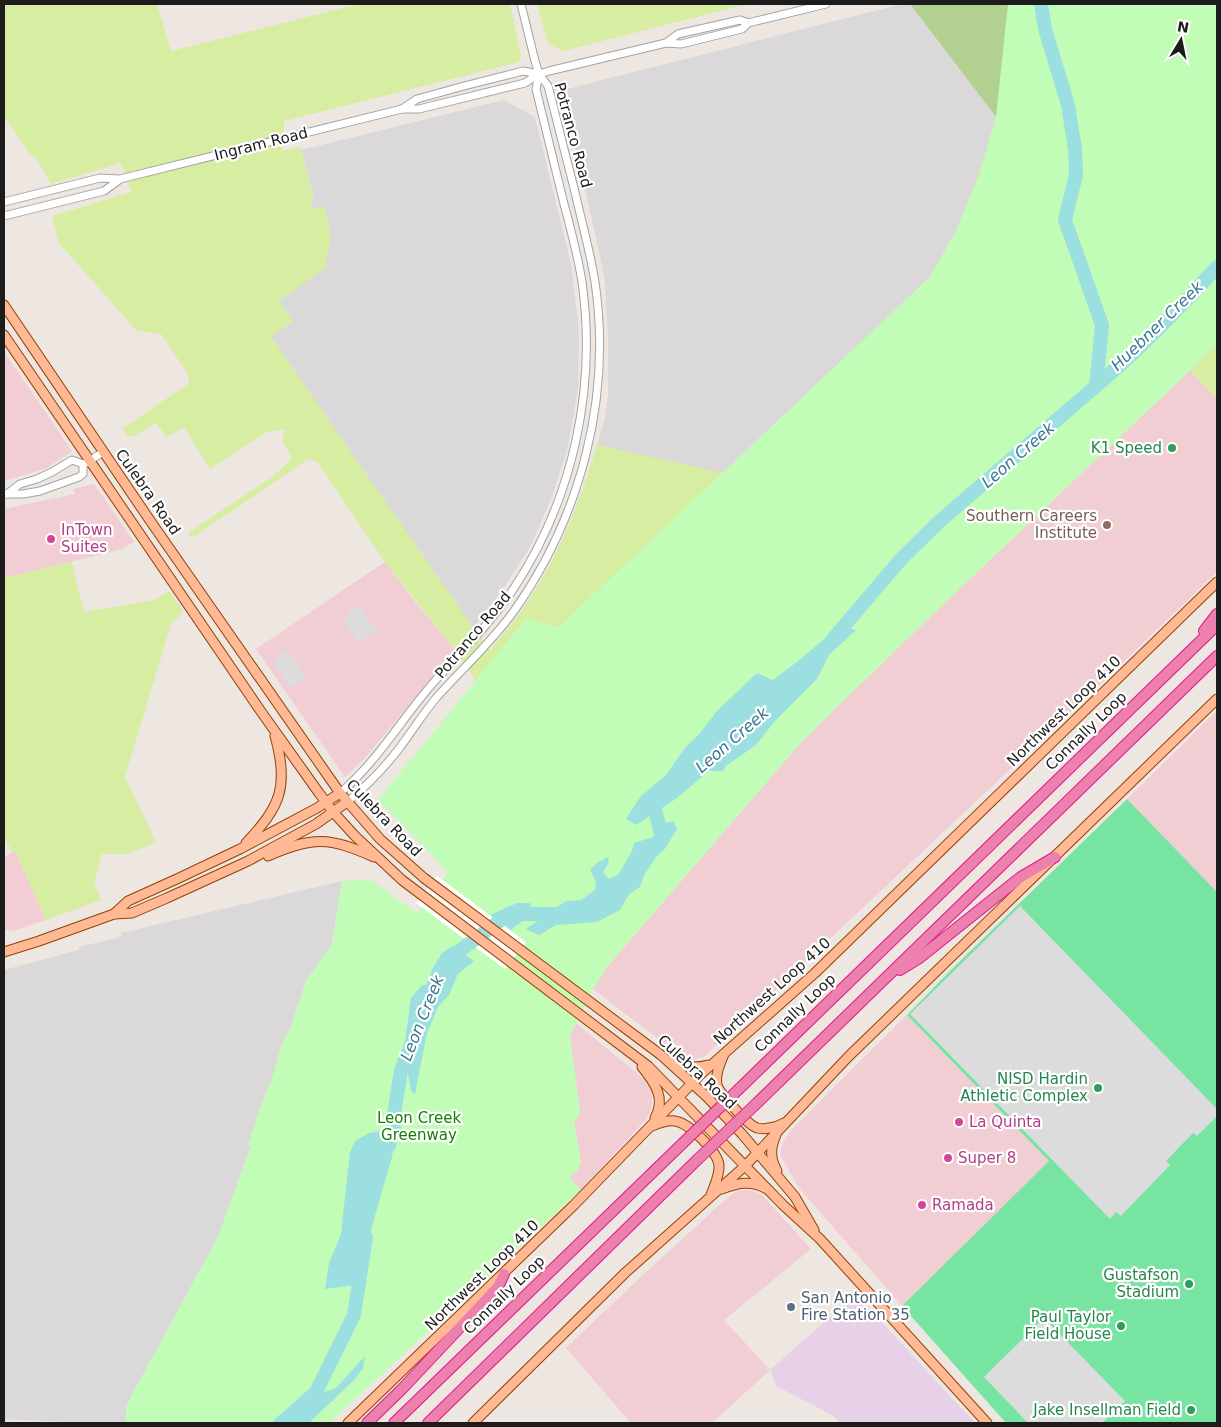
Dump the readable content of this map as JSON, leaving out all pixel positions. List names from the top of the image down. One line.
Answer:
{"streets":{"highway":["Connally Loop"],"main road":["Potranco Road","Culebra Road","Northwest Loop 410"],"street":["Ingram Road"]},"crossings":[["Potranco Road","Ingram Road"],["Potranco Road","Culebra Road"],["Culebra Road","Northwest Loop 410"]],"water":["Huebner Creek","Leon Creek"],"parks":["Leon Creek Greenway"],"places":["K1 Speed","Southern Careers Institute","InTown Suites","NISD Hardin Athletic Complex","La Quinta","Super 8","Ramada","Gustafson Stadium","San Antonio Fire Station 35","Paul Taylor Field House","Jake Insellman Field"],"north":"top"}
